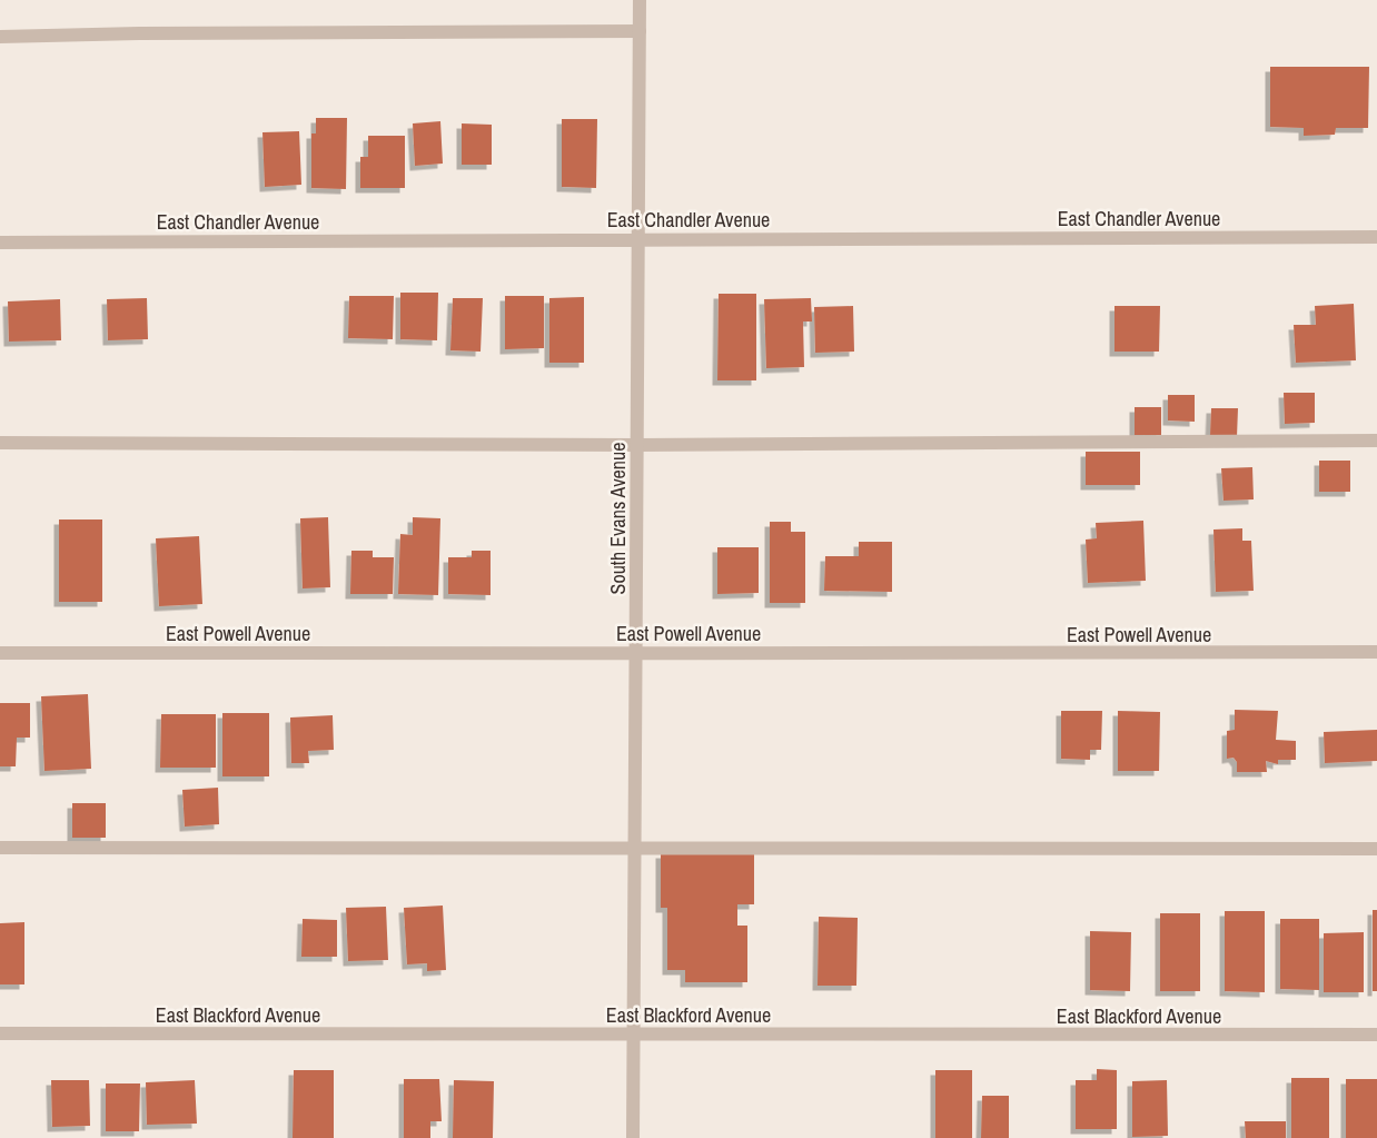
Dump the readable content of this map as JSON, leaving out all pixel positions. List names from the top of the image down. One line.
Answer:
{"streets":{"street":["East Chandler Avenue","South Evans Avenue","East Powell Avenue","East Blackford Avenue"]},"crossings":[["East Chandler Avenue","South Evans Avenue"],["South Evans Avenue","East Powell Avenue"],["South Evans Avenue","East Blackford Avenue"]]}
